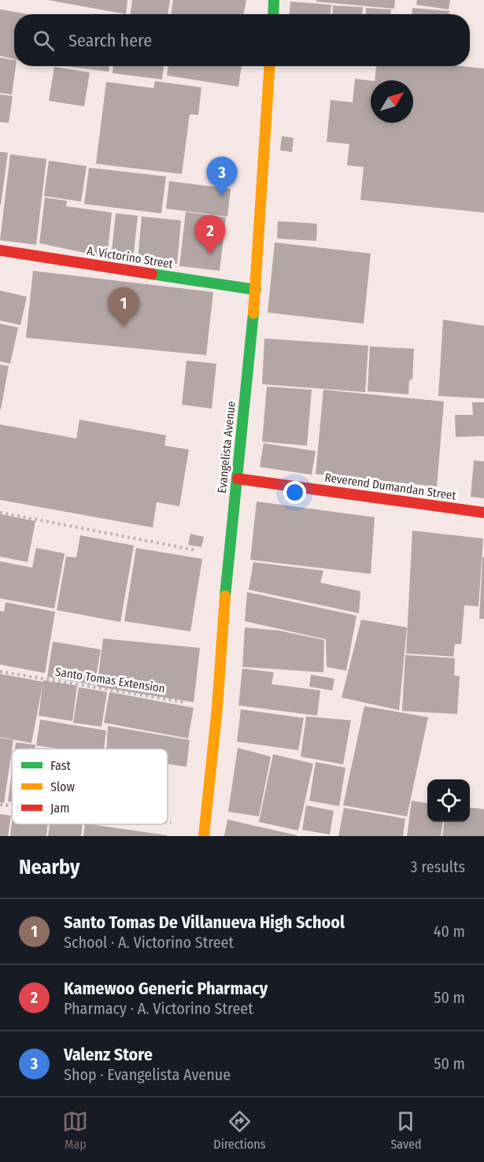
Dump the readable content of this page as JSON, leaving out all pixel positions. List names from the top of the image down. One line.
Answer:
{"streets":{"street":["A. Victorino Street","Evangelista Avenue","Reverend Dumandan Street"],"path":["Santo Tomas Extension"]},"crossings":[["A. Victorino Street","Evangelista Avenue"],["Evangelista Avenue","Reverend Dumandan Street"],["Evangelista Avenue","Santo Tomas Extension"]],"legend":["Fast","Slow","Jam"],"north":"top right","page":{"search":"Search here","pins":["3","2","1"],"heading":["Nearby","3 results"],"list":[{"mark":"1","name":"Santo Tomas De Villanueva High School","note":"School · A. Victorino Street","value":"40 m"},{"mark":"2","name":"Kamewoo Generic Pharmacy","note":"Pharmacy · A. Victorino Street","value":"50 m"},{"mark":"3","name":"Valenz Store","note":"Shop · Evangelista Avenue","value":"50 m"}],"nav":["Map","Directions","Saved"]}}
